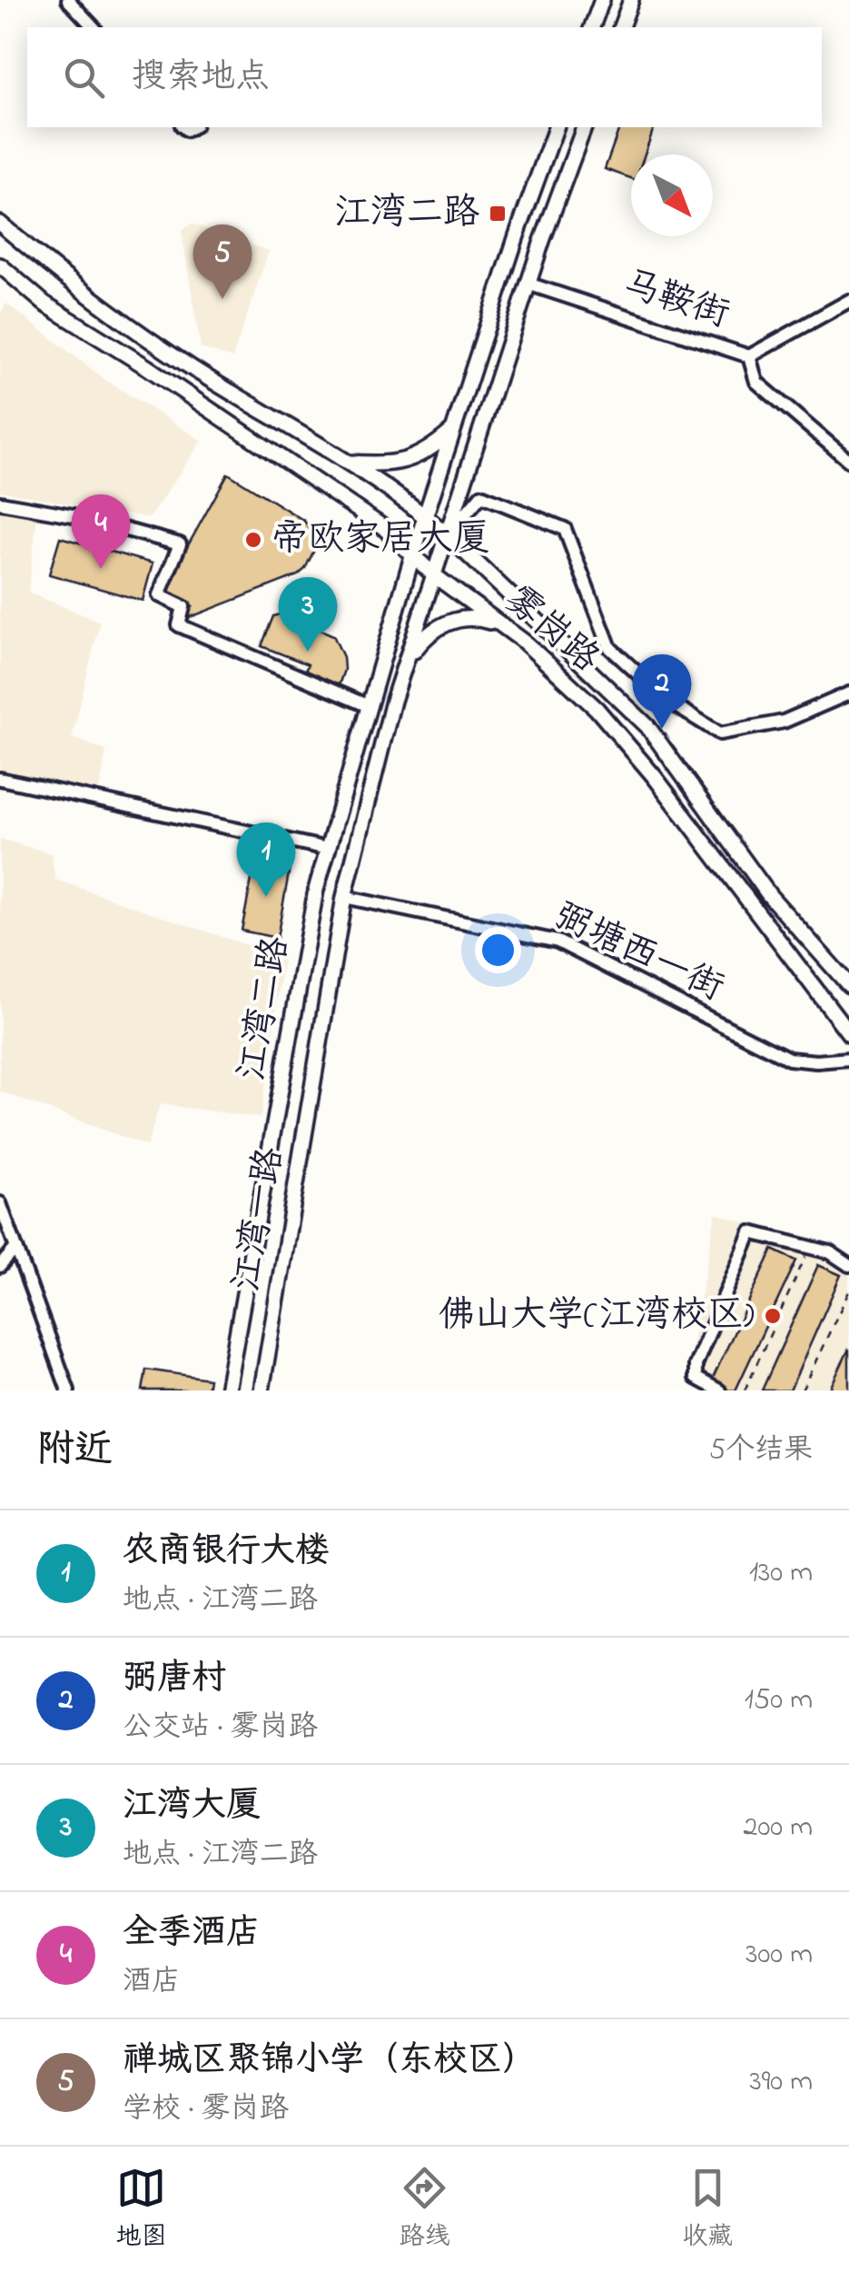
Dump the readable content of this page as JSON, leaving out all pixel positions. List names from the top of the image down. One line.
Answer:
{"streets":{"main road":["雾岗路","江湾二路","江湾一路"],"street":["马鞍街","弼塘西一街"]},"crossings":[["雾岗路","江湾二路"],["弼塘西一街","江湾一路"]],"places":{"transit":["江湾二路"],"other":["帝欧家居大厦","佛山大学(江湾校区)"]},"north":"bottom right","page":{"search":"搜索地点","pins":["5","4","3","2","1"],"heading":["附近","5个结果"],"list":[{"mark":"1","name":"农商银行大楼","note":"地点 · 江湾二路","value":"130 m"},{"mark":"2","name":"弼唐村","note":"公交站 · 雾岗路","value":"150 m"},{"mark":"3","name":"江湾大厦","note":"地点 · 江湾二路","value":"200 m"},{"mark":"4","name":"全季酒店","note":"酒店","value":"300 m"},{"mark":"5","name":"禅城区聚锦小学（东校区）","note":"学校 · 雾岗路","value":"390 m"}],"nav":["地图","路线","收藏"]}}
